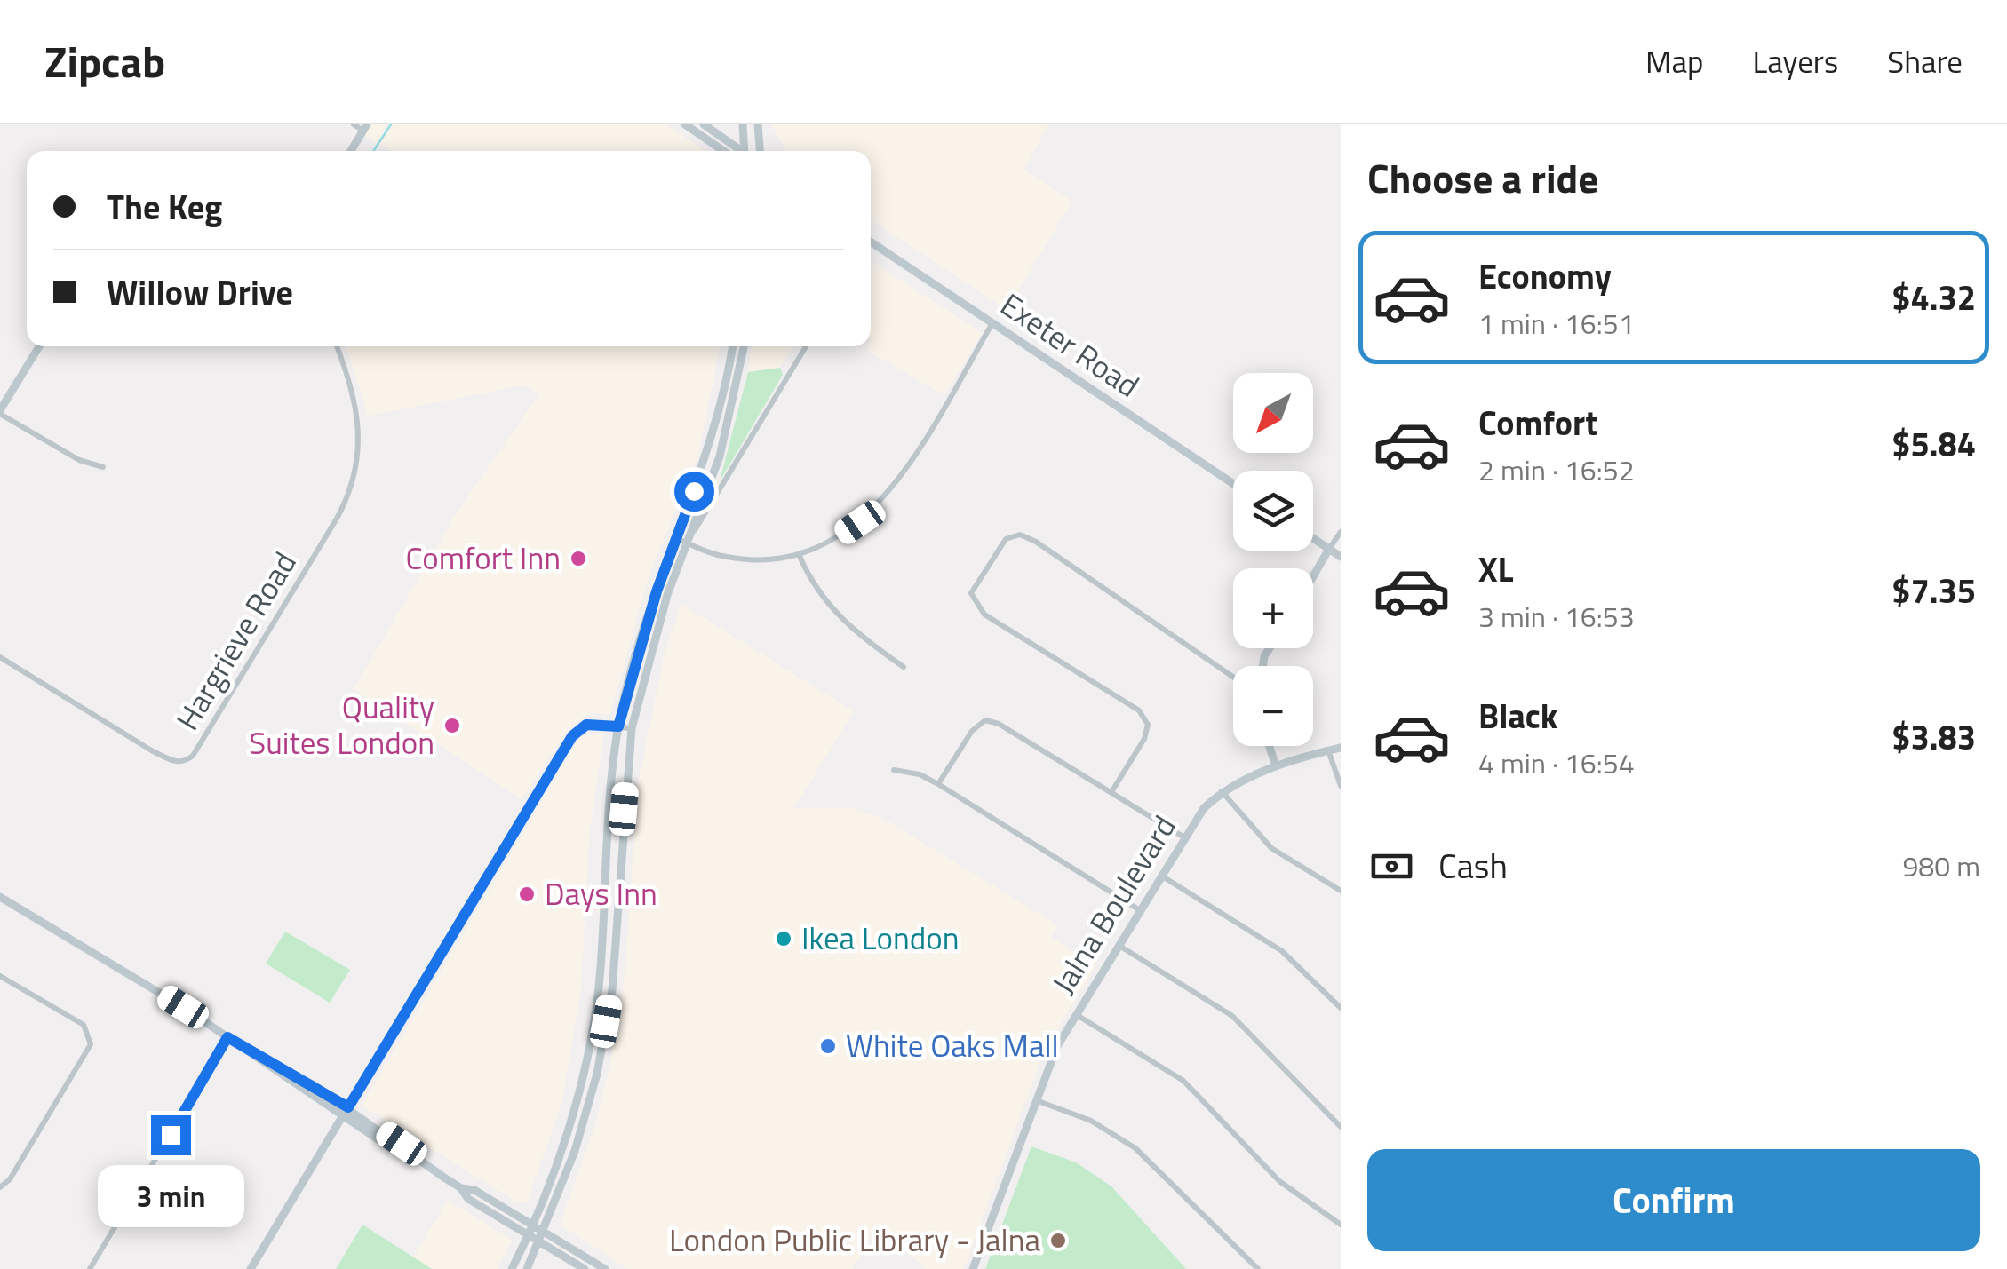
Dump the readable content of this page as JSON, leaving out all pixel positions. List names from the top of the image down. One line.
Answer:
{"streets":{"main road":["Exeter Road","Jalna Boulevard"],"street":["Hargrieve Road"]},"places":["Comfort Inn","Quality Suites London","Days Inn","Ikea London","White Oaks Mall","London Public Library - Jalna"],"north":"bottom left","page":{"header":"Zipcab","nav":["Map","Layers","Share"],"heading":"Choose a ride","banner":["The Keg","Willow Drive"],"list":[{"name":"Economy","note":"1 min · 16:51","value":"$4.32"},{"name":"Comfort","note":"2 min · 16:52","value":"$5.84"},{"name":"XL","note":"3 min · 16:53","value":"$7.35"},{"name":"Black","note":"4 min · 16:54","value":"$3.83"}],"map_buttons":["+","−"],"pay":["Cash","980 m"],"buttons":"Confirm","bubble":"3 min"}}
